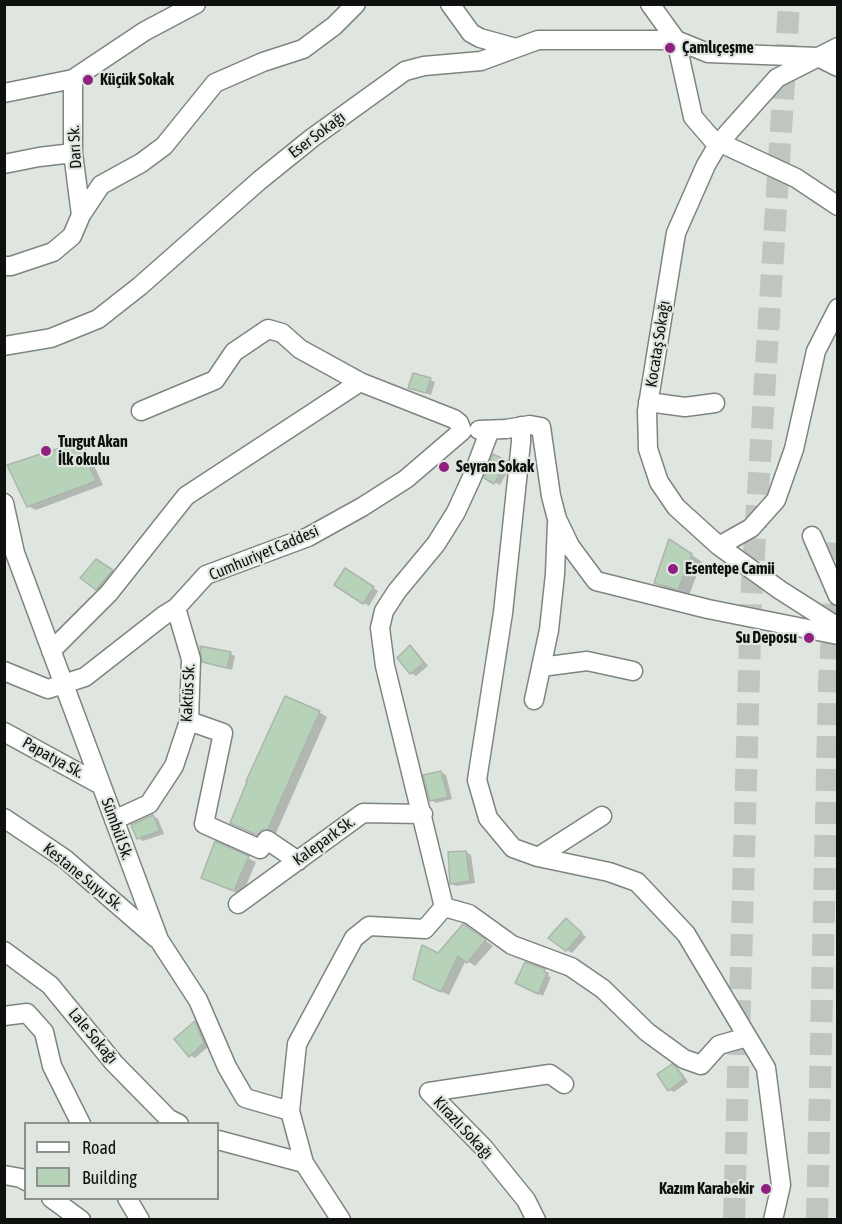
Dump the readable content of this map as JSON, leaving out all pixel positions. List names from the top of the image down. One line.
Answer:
{"streets":{"street":["Eser Sokağı","Darı Sk.","Kocataş Sokağı","Cumhuriyet Caddesi","Kaktüs Sk.","Papatya Sk.","Sümbül Sk.","Kalepark Sk.","Kestane Suyu Sk.","Lale Sokağı","Kirazlı Sokağı"]},"crossings":[["Cumhuriyet Caddesi","Kaktüs Sk."],["Cumhuriyet Caddesi","Sümbül Sk."],["Kaktüs Sk.","Sümbül Sk."],["Papatya Sk.","Sümbül Sk."],["Sümbül Sk.","Kestane Suyu Sk."]],"places":["Çamlıçeşme","Küçük Sokak","Turgut Akan İlk okulu","Seyran Sokak","Esentepe Camii","Su Deposu","Kazım Karabekir"],"legend":["Road","Building"]}
